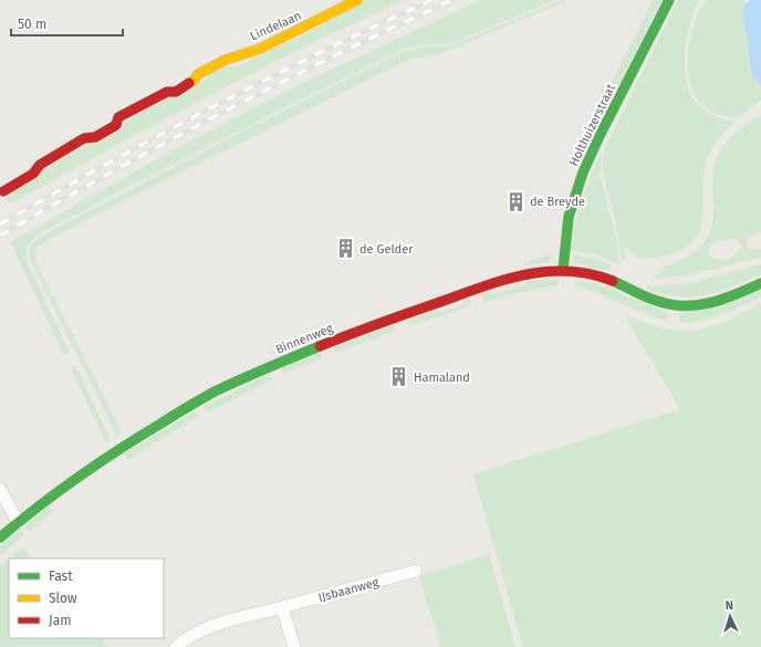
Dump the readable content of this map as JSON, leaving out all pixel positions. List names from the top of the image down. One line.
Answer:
{"streets":{"street":["Lindelaan","Holthuizerstraat","Binnenweg","IJsbaanweg"]},"crossings":[["Holthuizerstraat","Binnenweg"]],"places":{"building":["de Breyde","de Gelder","Hamaland"]},"legend":["Fast","Slow","Jam"],"scale_bar":"50 m","north":"top"}
